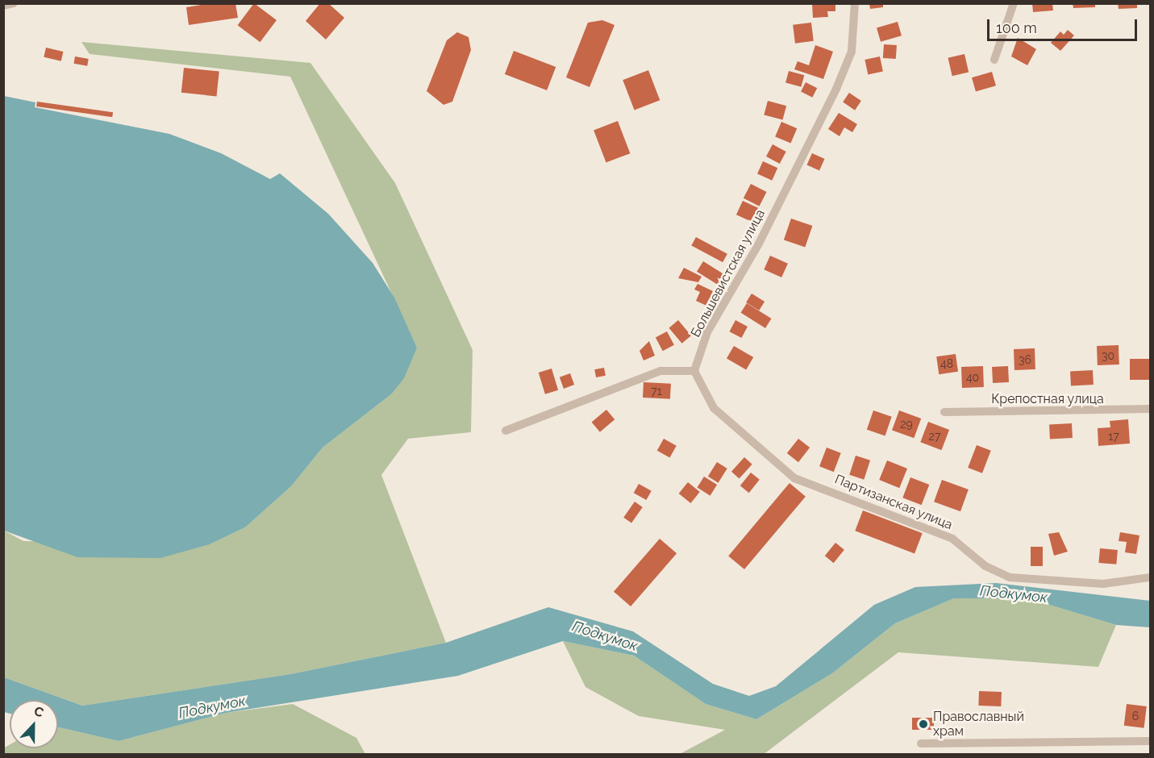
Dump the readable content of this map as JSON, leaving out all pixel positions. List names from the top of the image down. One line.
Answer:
{"streets":{"street":["Большевистская улица","Крепостная улица","Партизанская улица"]},"crossings":[["Большевистская улица","Партизанская улица"]],"water":["Подкумок"],"places":["Православный храм"],"house_numbers":["30","36","48","40","71","29","27","17","6"],"scale_bar":"100 m","north":"top"}
